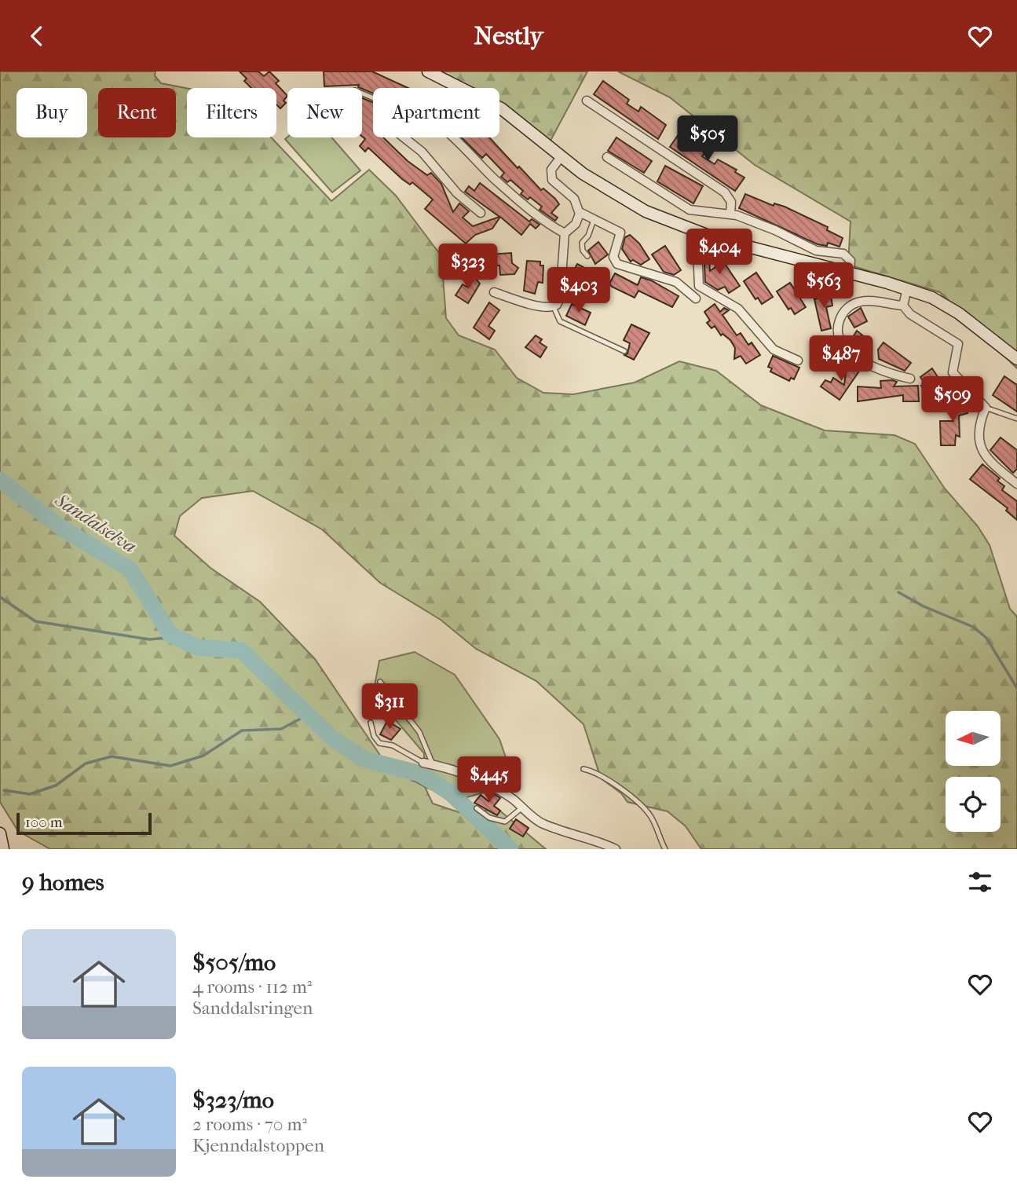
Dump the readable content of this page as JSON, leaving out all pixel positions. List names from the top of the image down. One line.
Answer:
{"water":["Sandalselva"],"scale_bar":"100 m","north":"left","page":{"header":"Nestly","chip":["Buy","Rent","Filters","New","Apartment"],"price":["$505","$404","$323","$563","$403","$487","$509","$311","$445"],"scale":"100 m","heading":"9 homes","list":[{"name":"$505/mo","note":"4 rooms · 112 m² · Sanddalsringen"},{"name":"$323/mo","note":"2 rooms · 70 m² · Kjenndalstoppen"}]}}
